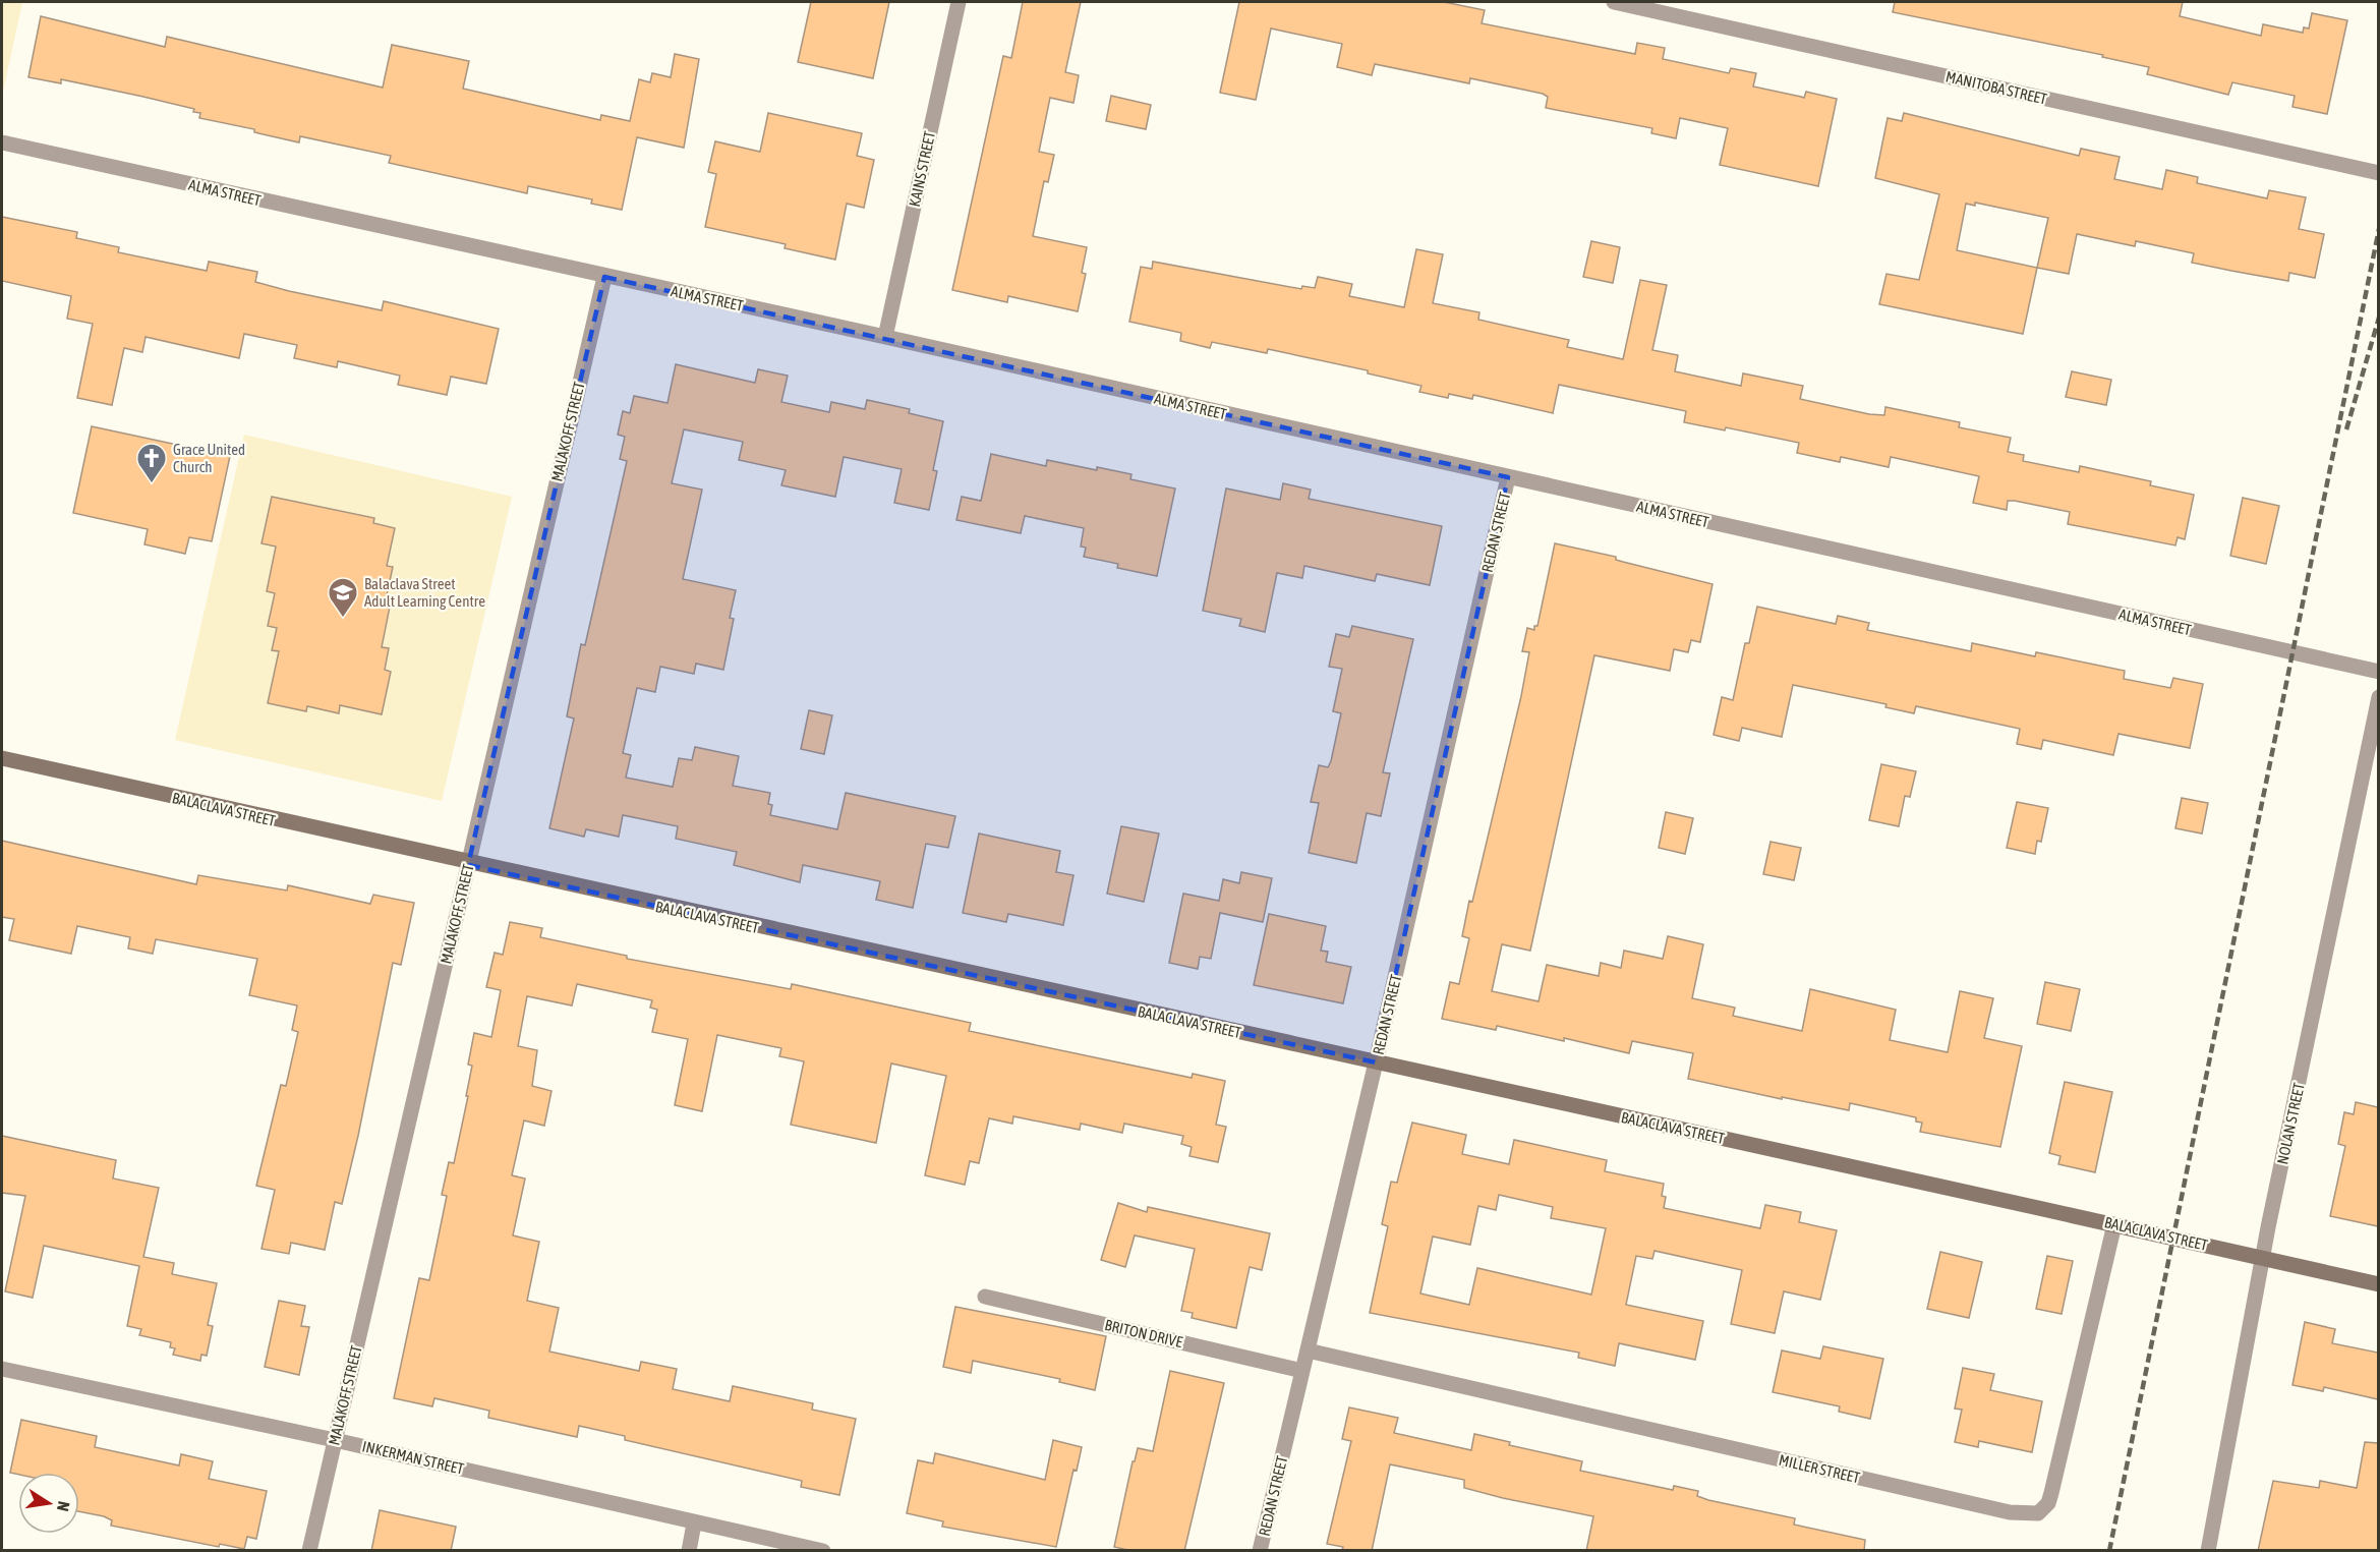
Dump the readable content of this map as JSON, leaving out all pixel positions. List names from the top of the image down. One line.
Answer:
{"streets":{"street":["MANITOBA STREET","KAINS STREET","ALMA STREET","MALAKOFF STREET","REDAN STREET","BALACLAVA STREET","NOLAN STREET","BRITON DRIVE","INKERMAN STREET","MILLER STREET"]},"crossings":[["KAINS STREET","ALMA STREET"],["ALMA STREET","MALAKOFF STREET"],["ALMA STREET","REDAN STREET"],["MALAKOFF STREET","BALACLAVA STREET"],["MALAKOFF STREET","INKERMAN STREET"],["REDAN STREET","BALACLAVA STREET"],["REDAN STREET","BRITON DRIVE"],["REDAN STREET","MILLER STREET"],["BALACLAVA STREET","NOLAN STREET"],["BALACLAVA STREET","MILLER STREET"]],"places":{"church":["Grace United Church"],"school or university":["Balaclava Street Adult Learning Centre"]},"north":"right"}
